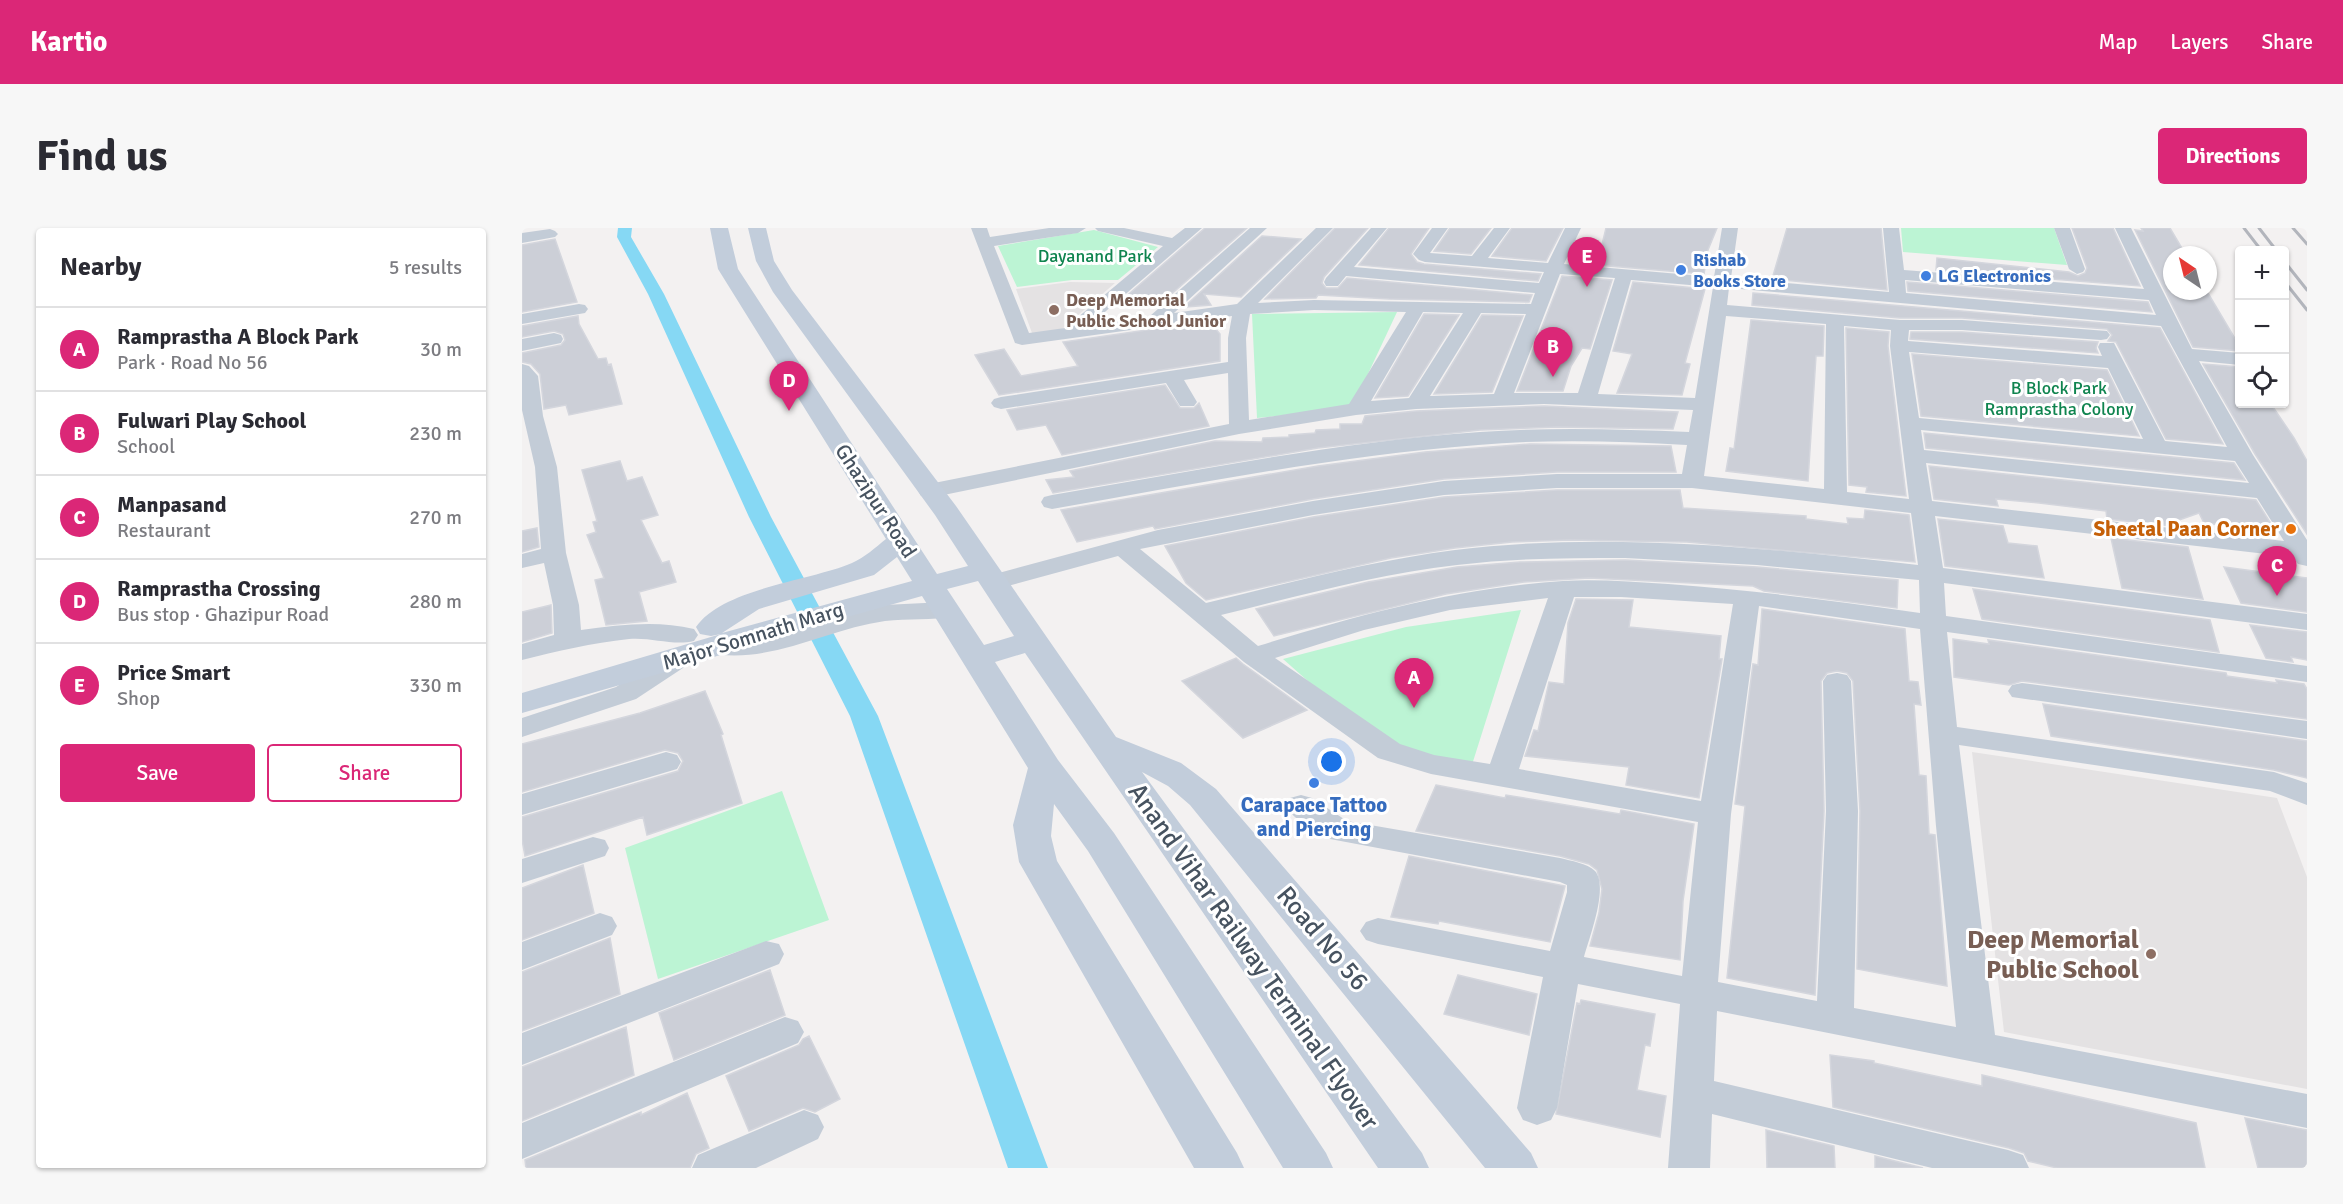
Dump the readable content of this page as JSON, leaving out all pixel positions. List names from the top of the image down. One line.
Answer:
{"streets":{"main road":["Ghazipur Road","Major Somnath Marg","Road No 56","Anand Vihar Railway Terminal Flyover"]},"crossings":[["Ghazipur Road","Major Somnath Marg"],["Ghazipur Road","Road No 56"],["Ghazipur Road","Anand Vihar Railway Terminal Flyover"],["Road No 56","Anand Vihar Railway Terminal Flyover"]],"parks":["Dayanand Park","B Block Park Ramprastha Colony"],"places":["Rishab Books Store","LG Electronics","Deep Memorial Public School Junior","Sheetal Paan Corner","Carapace Tattoo and Piercing","Deep Memorial Public School"],"north":"top left","page":{"header":"Kartio","nav":["Map","Layers","Share"],"buttons":["Directions",["Save","Share"]],"title":"Find us","heading":["Nearby","5 results"],"pins":["E","B","D","C","A"],"map_buttons":["+","−"],"list":[{"mark":"A","name":"Ramprastha A Block Park","note":"Park · Road No 56","value":"30 m"},{"mark":"B","name":"Fulwari Play School","note":"School","value":"230 m"},{"mark":"C","name":"Manpasand","note":"Restaurant","value":"270 m"},{"mark":"D","name":"Ramprastha Crossing","note":"Bus stop · Ghazipur Road","value":"280 m"},{"mark":"E","name":"Price Smart","note":"Shop","value":"330 m"}]}}
